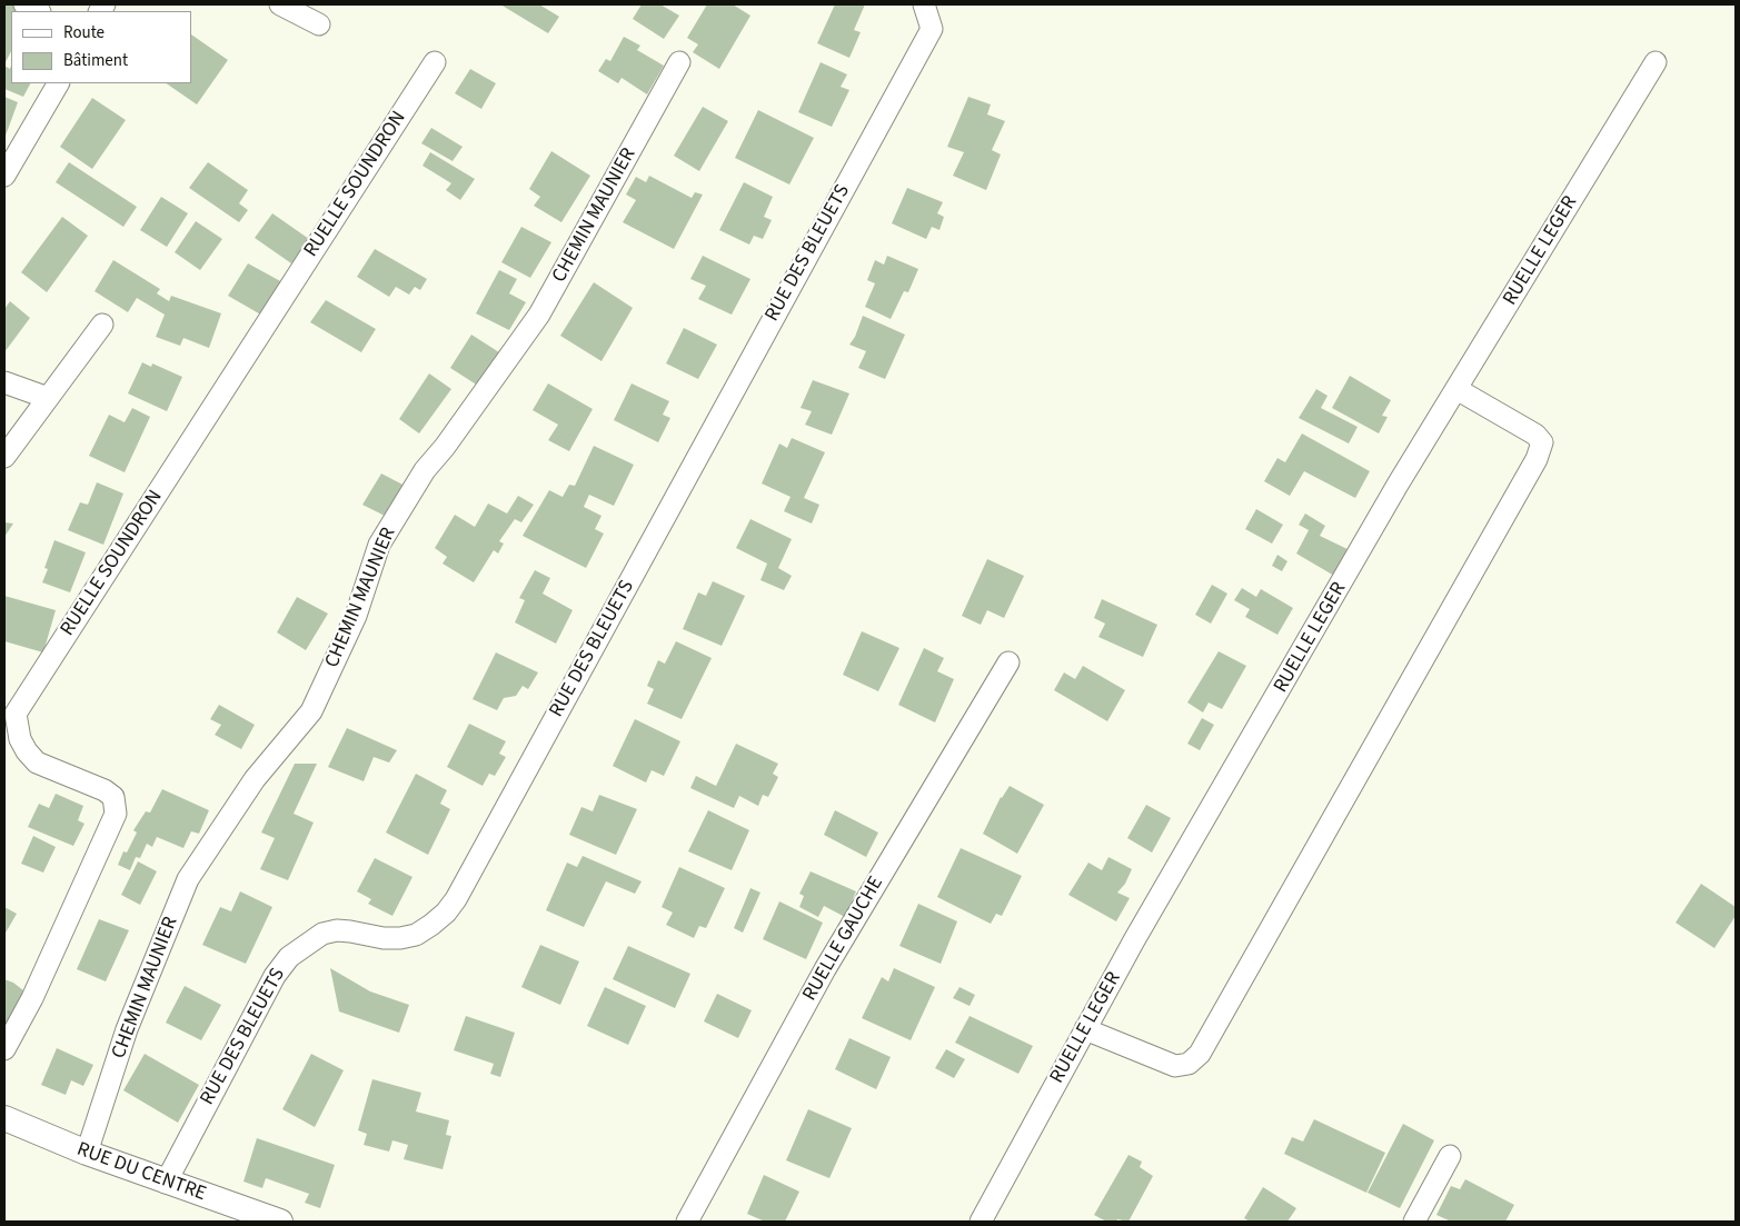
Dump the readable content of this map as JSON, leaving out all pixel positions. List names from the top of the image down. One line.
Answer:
{"streets":{"street":["RUELLE SOUNDRON","CHEMIN MAUNIER","RUELLE LEGER","RUE DES BLEUETS","RUELLE GAUCHE","RUE DU CENTRE"]},"crossings":[["CHEMIN MAUNIER","RUE DU CENTRE"],["RUE DES BLEUETS","RUE DU CENTRE"]],"legend":["Route","Bâtiment"]}
